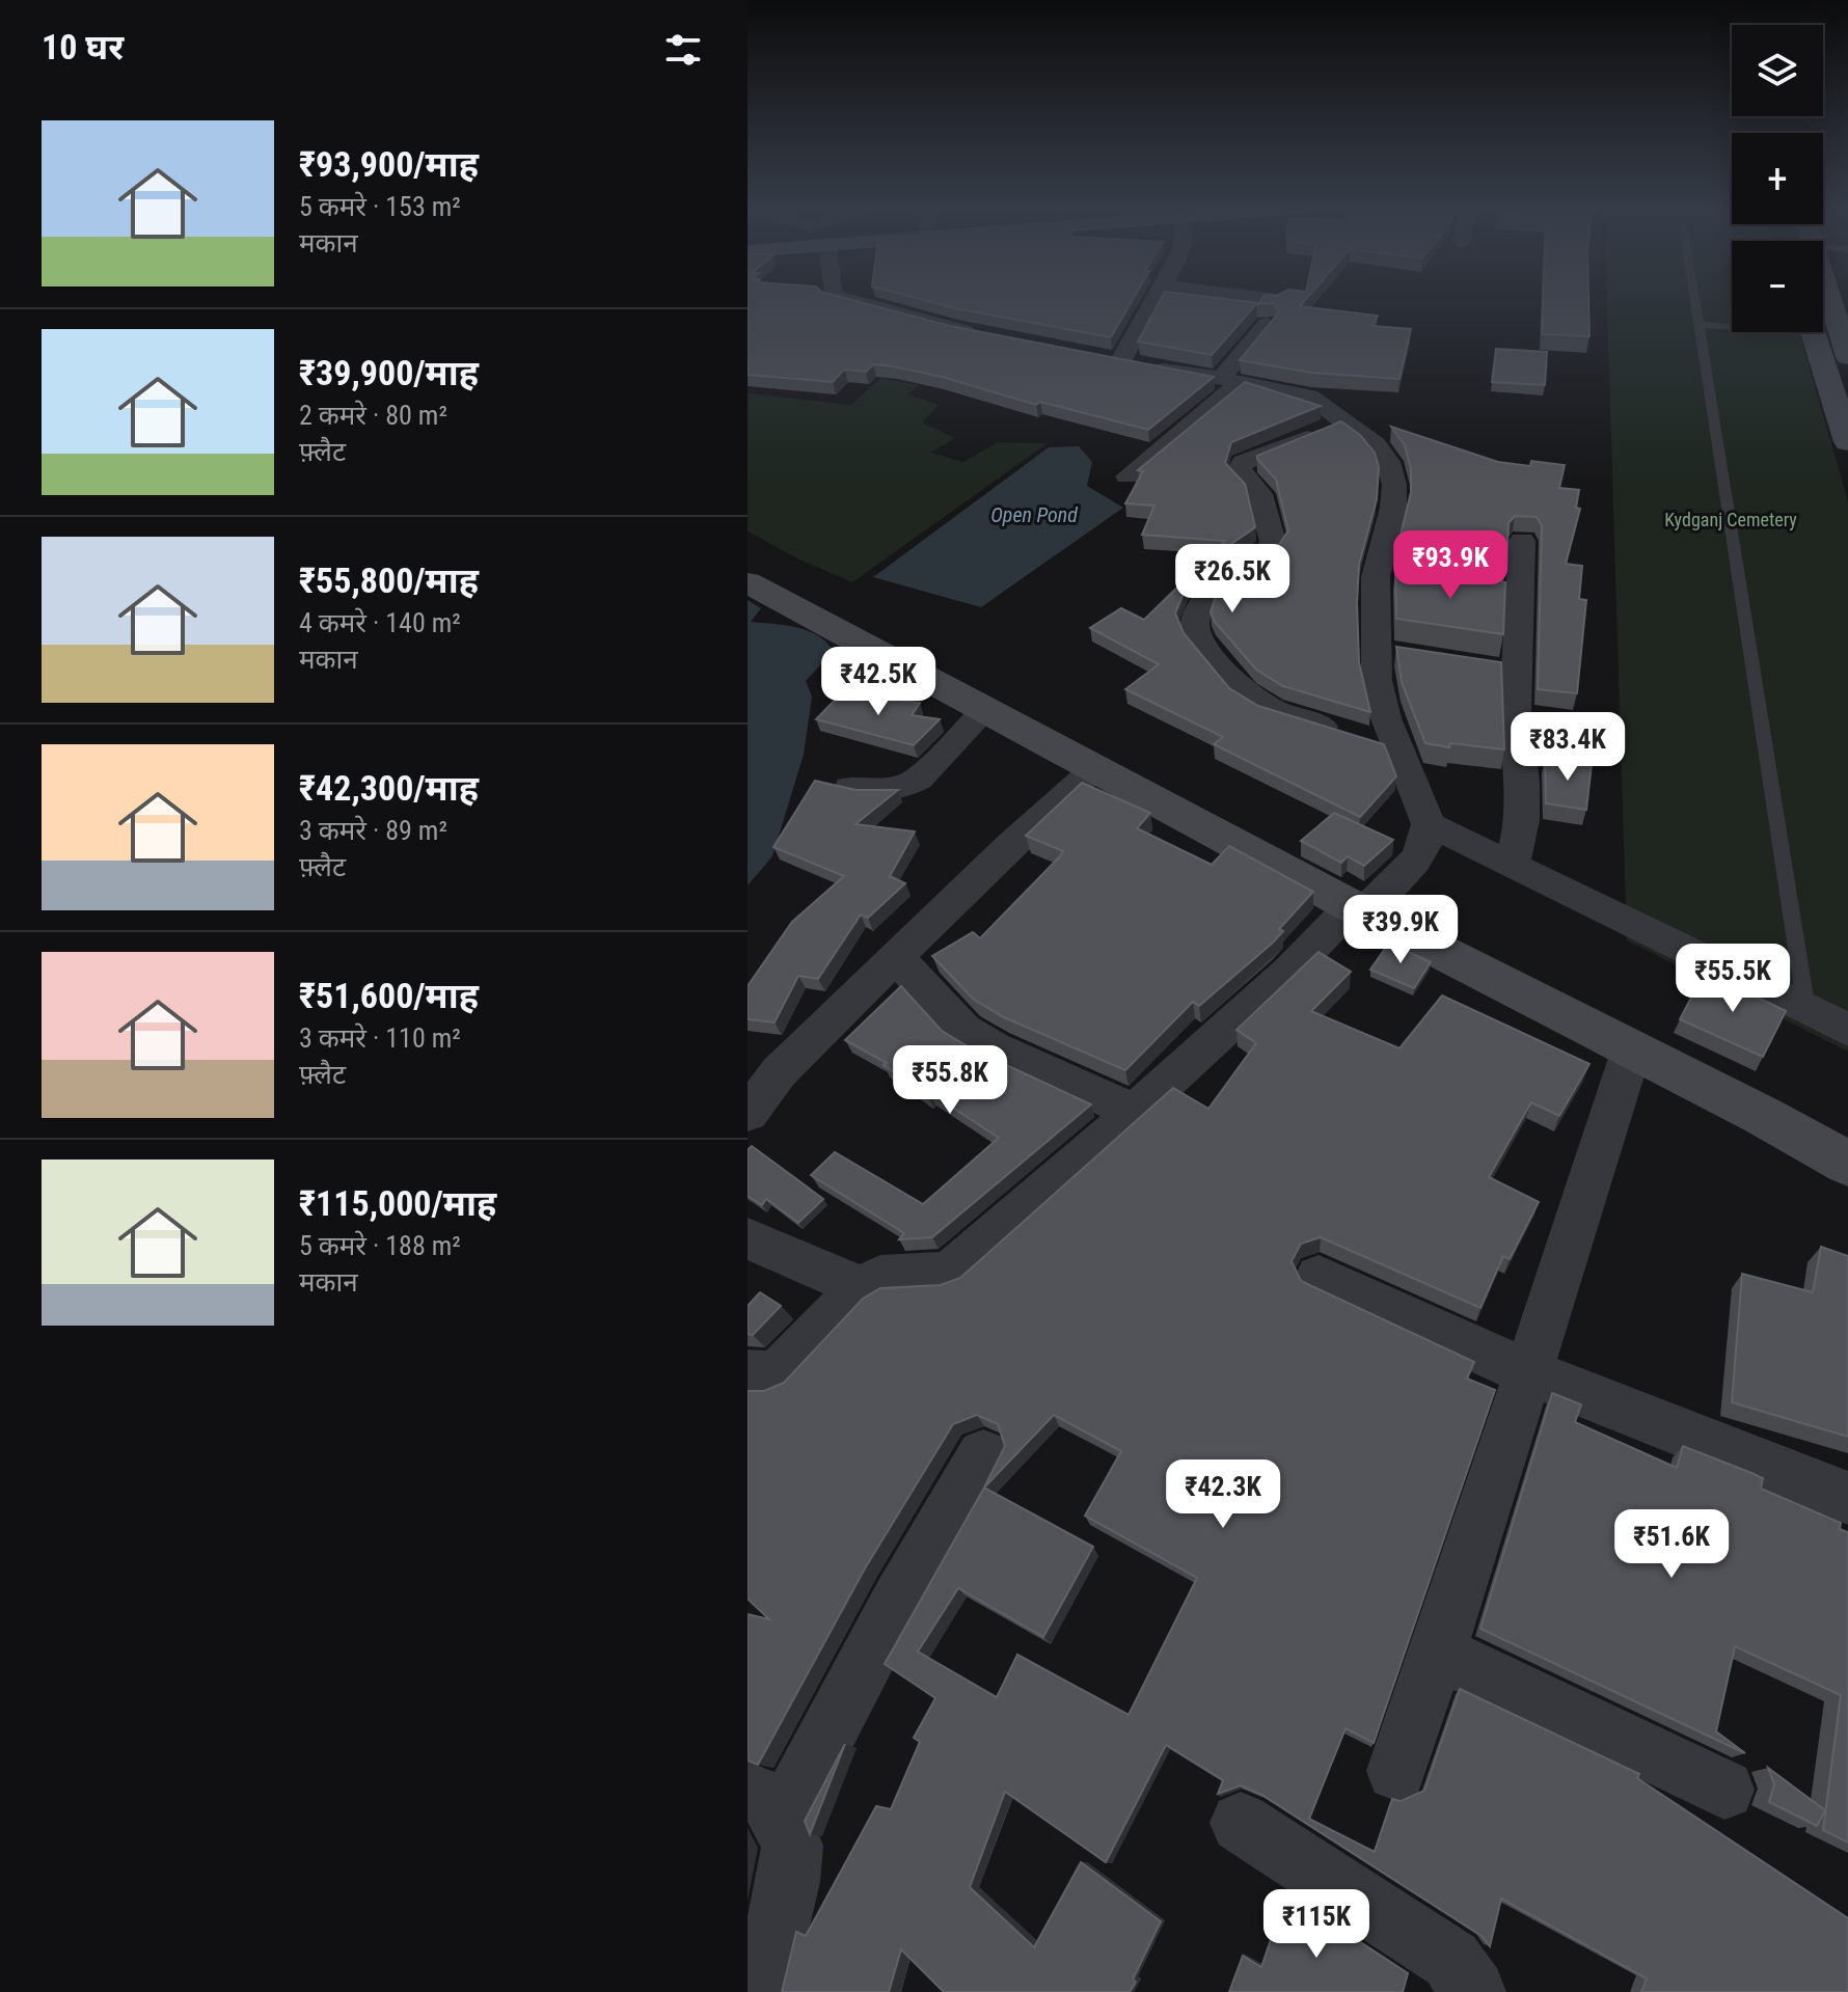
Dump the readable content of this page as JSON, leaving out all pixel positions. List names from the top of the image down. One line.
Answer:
{"water":["Open Pond"],"parks":["Kydganj Cemetery"],"page":{"heading":"10 घर","map_buttons":["+","−"],"list":[{"name":"₹93,900/माह","note":"5 कमरे · 153 m² · मकान"},{"name":"₹39,900/माह","note":"2 कमरे · 80 m² · फ़्लैट"},{"name":"₹55,800/माह","note":"4 कमरे · 140 m² · मकान"},{"name":"₹42,300/माह","note":"3 कमरे · 89 m² · फ़्लैट"},{"name":"₹51,600/माह","note":"3 कमरे · 110 m² · फ़्लैट"},{"name":"₹115,000/माह","note":"5 कमरे · 188 m² · मकान"}],"price":["₹93.9K","₹26.5K","₹42.5K","₹83.4K","₹39.9K","₹55.5K","₹55.8K","₹42.3K","₹51.6K","₹115K"]}}
